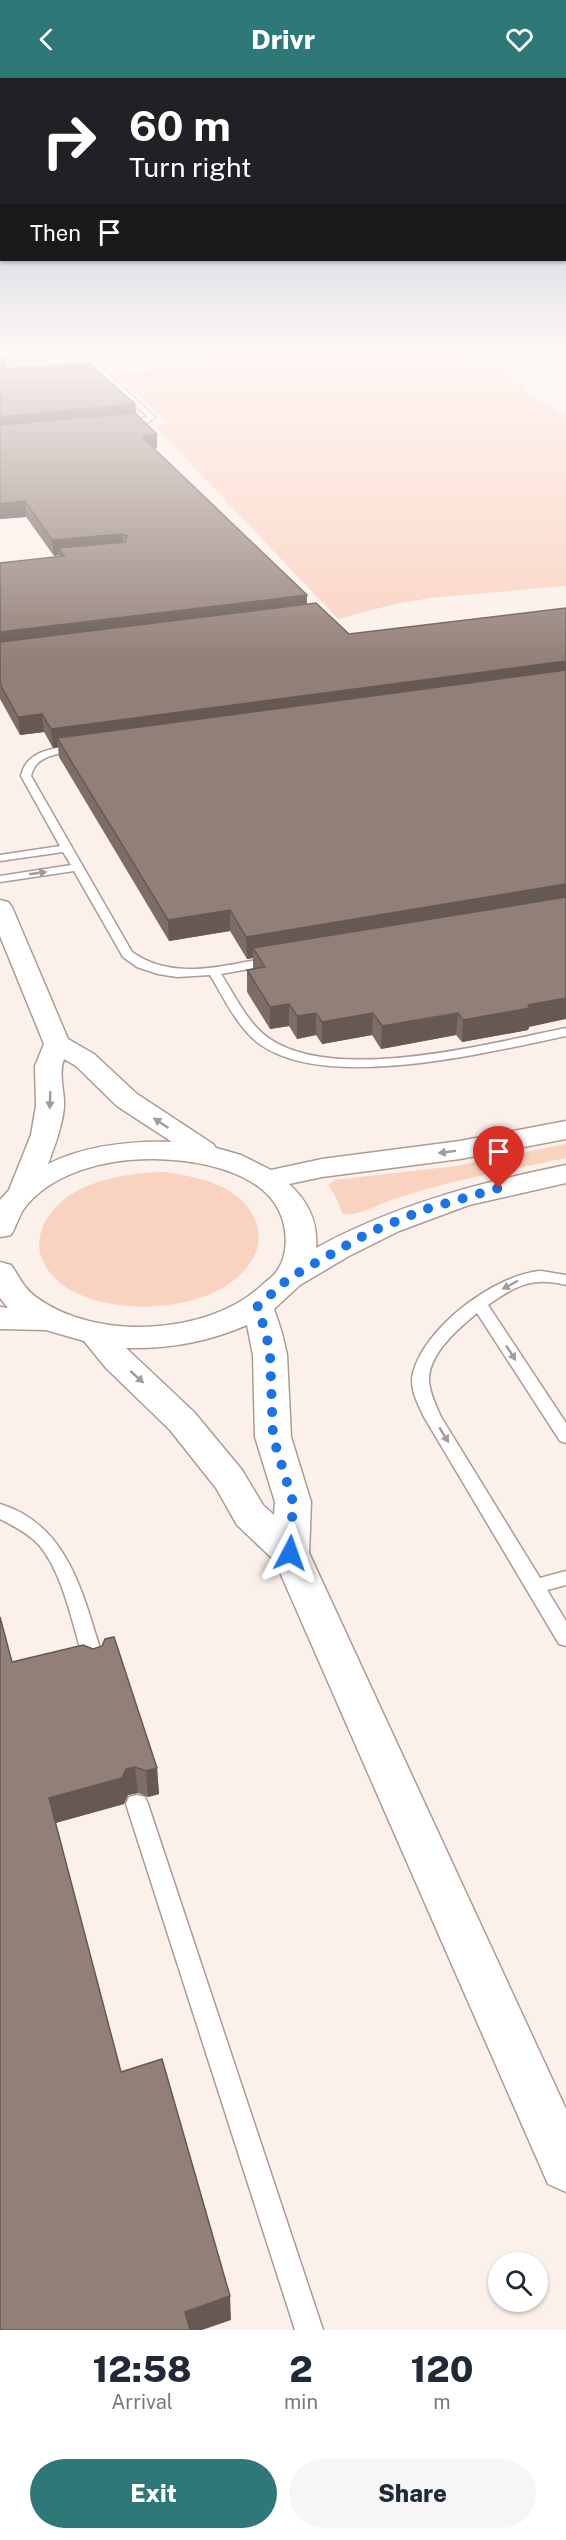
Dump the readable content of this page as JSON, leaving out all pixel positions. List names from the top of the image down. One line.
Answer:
{"page":{"header":"Drivr","turn":["60 m","Turn right"],"then":"Then","eta":["12:58","Arrival","2","min","120","m"],"buttons":["Exit","Share"]}}
